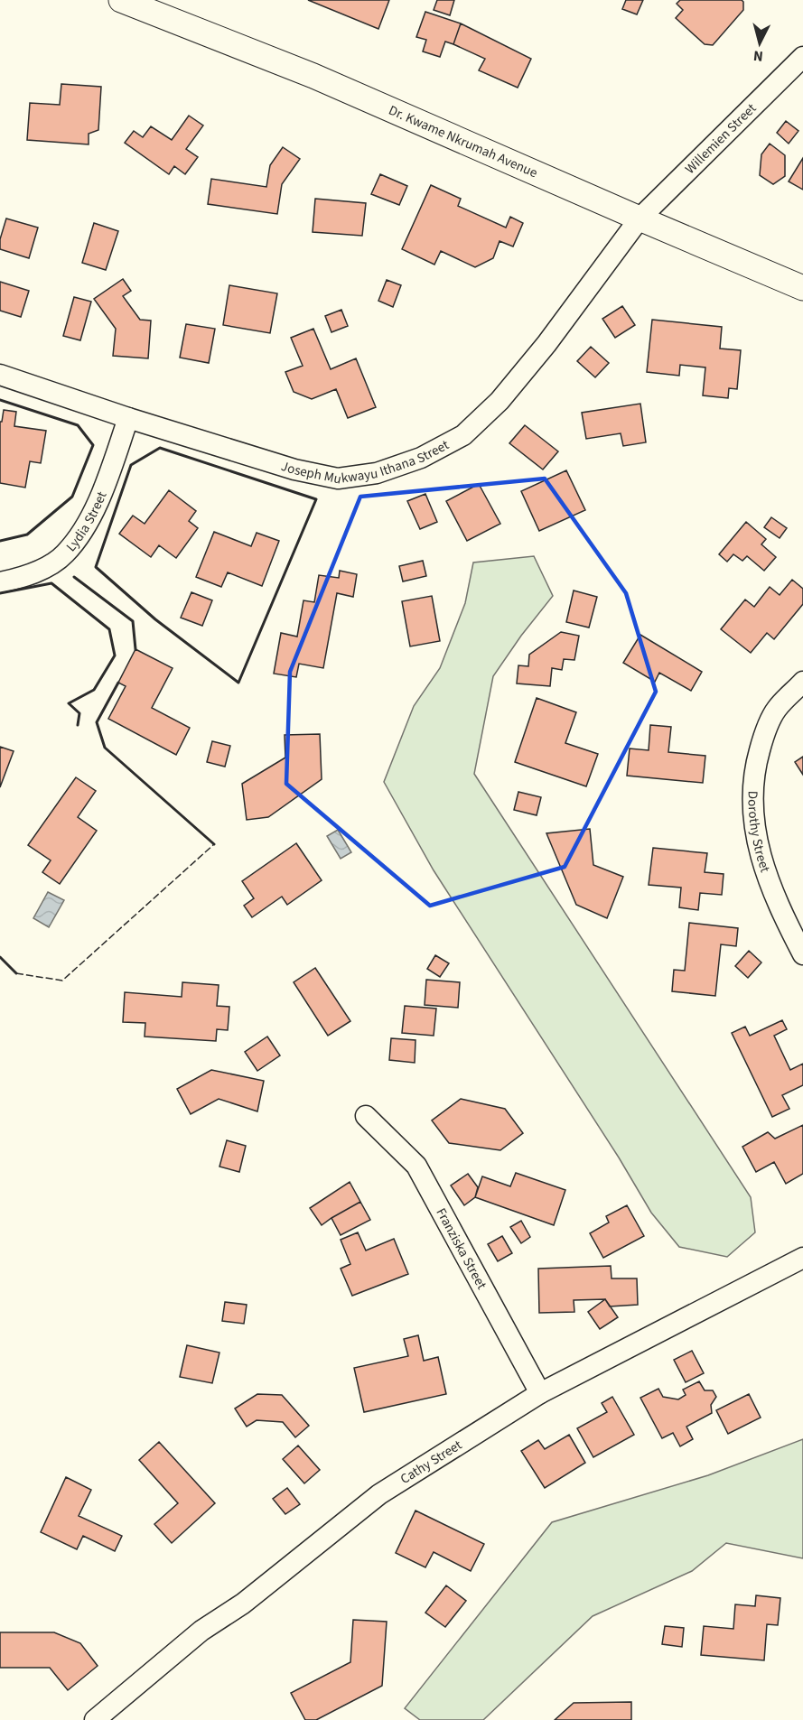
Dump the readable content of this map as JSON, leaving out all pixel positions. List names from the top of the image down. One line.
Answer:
{"streets":{"street":["Willemien Street","Dr. Kwame Nkrumah Avenue","Joseph Mukwayu Ithana Street","Lydia Street","Dorothy Street","Franziska Street","Cathy Street"]},"crossings":[["Willemien Street","Dr. Kwame Nkrumah Avenue"],["Willemien Street","Joseph Mukwayu Ithana Street"],["Dr. Kwame Nkrumah Avenue","Joseph Mukwayu Ithana Street"],["Joseph Mukwayu Ithana Street","Lydia Street"],["Franziska Street","Cathy Street"]],"north":"bottom"}
